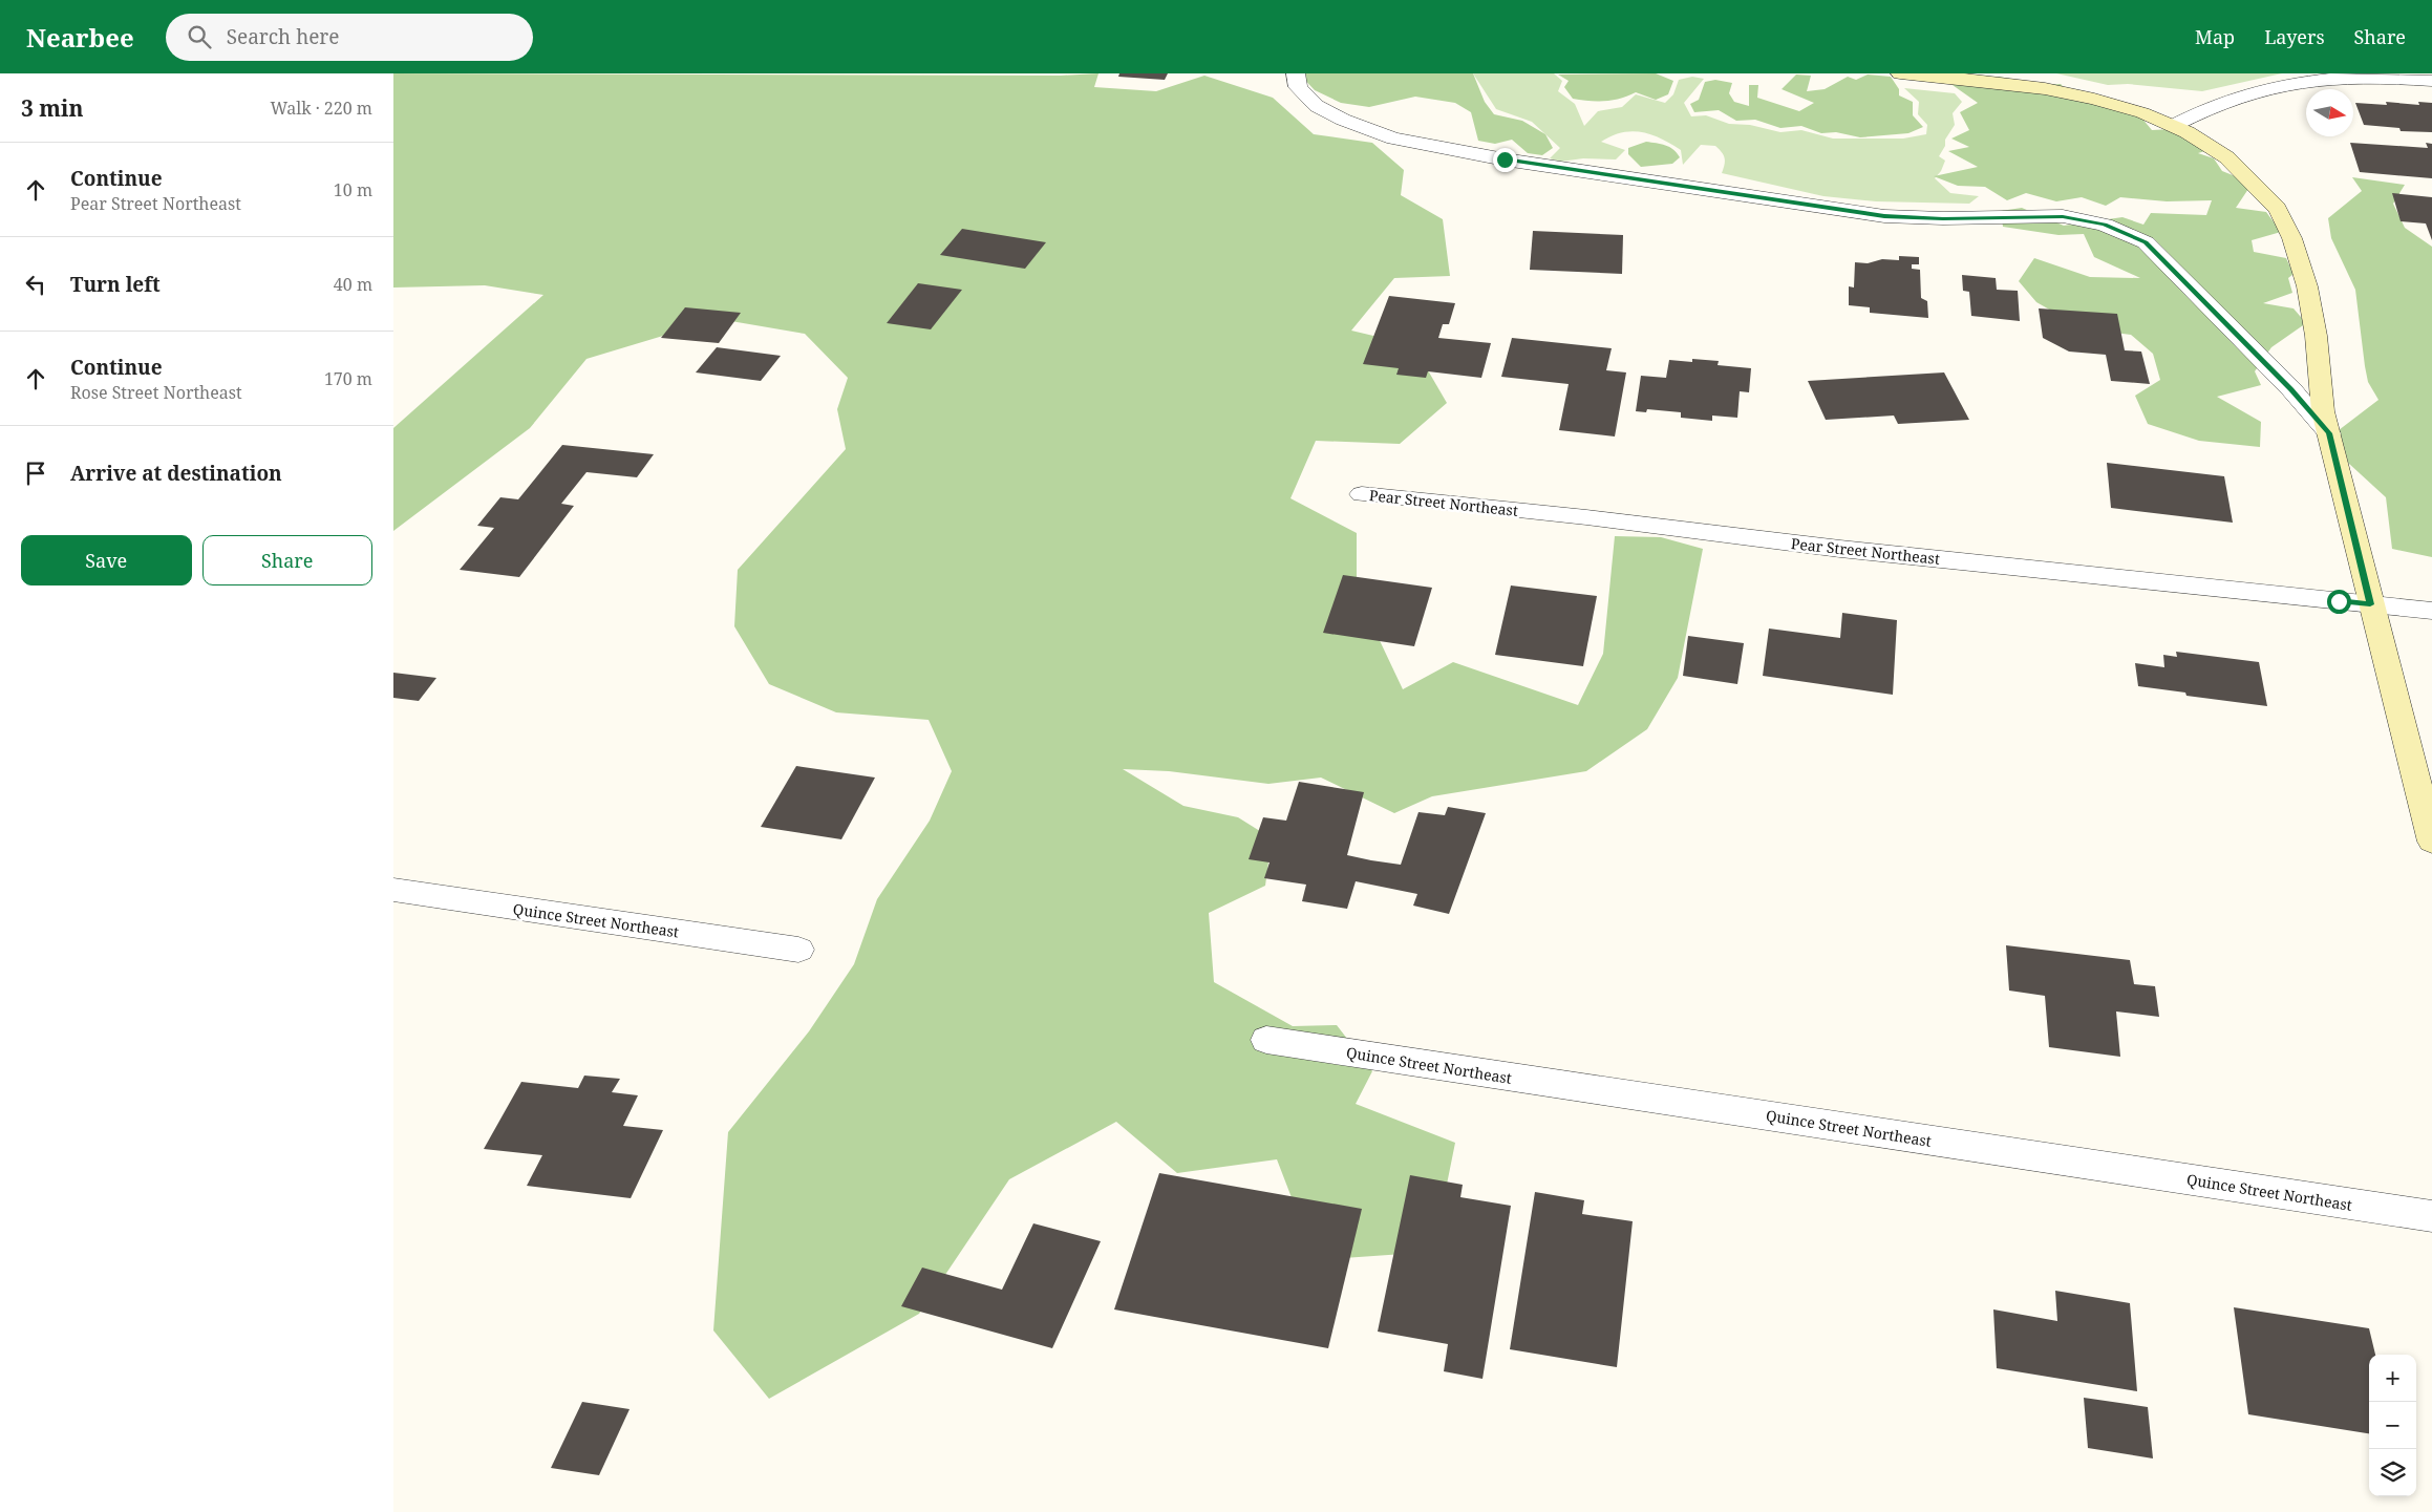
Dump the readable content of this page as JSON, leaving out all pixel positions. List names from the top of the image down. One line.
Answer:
{"streets":{"street":["Pear Street Northeast","Quince Street Northeast"]},"north":"right","page":{"header":"Nearbee","search":"Search here","nav":["Map","Layers","Share"],"heading":["3 min","Walk · 220 m"],"list":[["Continue","Pear Street Northeast","10 m"],["Turn left","40 m"],["Continue","Rose Street Northeast","170 m"],"Arrive at destination"],"buttons":["Save","Share"],"map_buttons":["+","−"]}}
